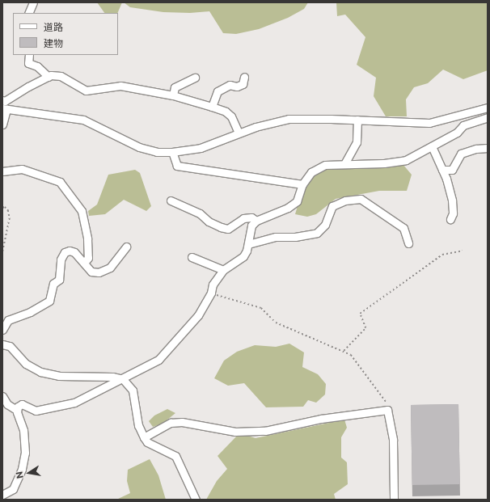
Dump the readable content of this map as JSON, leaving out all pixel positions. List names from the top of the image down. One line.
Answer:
{"legend":["道路","建物"],"north":"left"}
